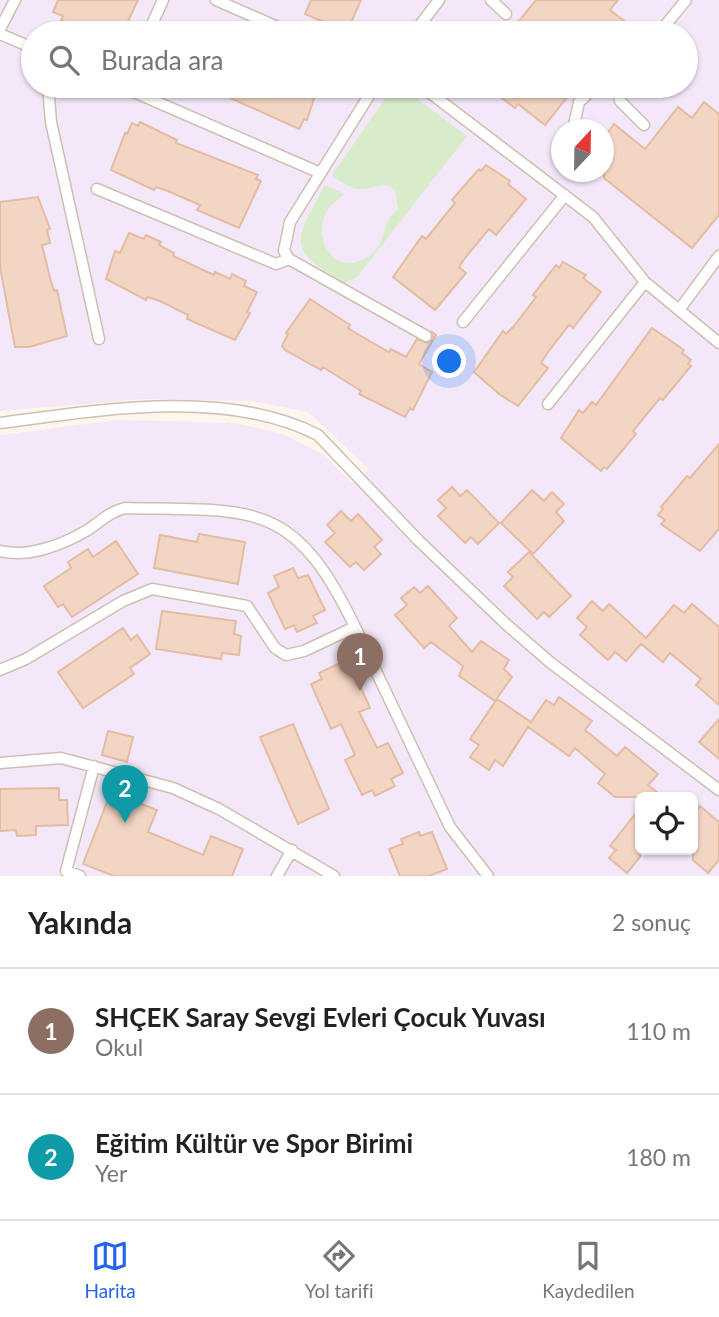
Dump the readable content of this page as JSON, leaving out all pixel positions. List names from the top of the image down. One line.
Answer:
{"north":"top","page":{"search":"Burada ara","pins":["1","2"],"heading":["Yakında","2 sonuç"],"list":[{"mark":"1","name":"SHÇEK Saray Sevgi Evleri Çocuk Yuvası","note":"Okul","value":"110 m"},{"mark":"2","name":"Eğitim Kültür ve Spor Birimi","note":"Yer","value":"180 m"}],"nav":["Harita","Yol tarifi","Kaydedilen"]}}
